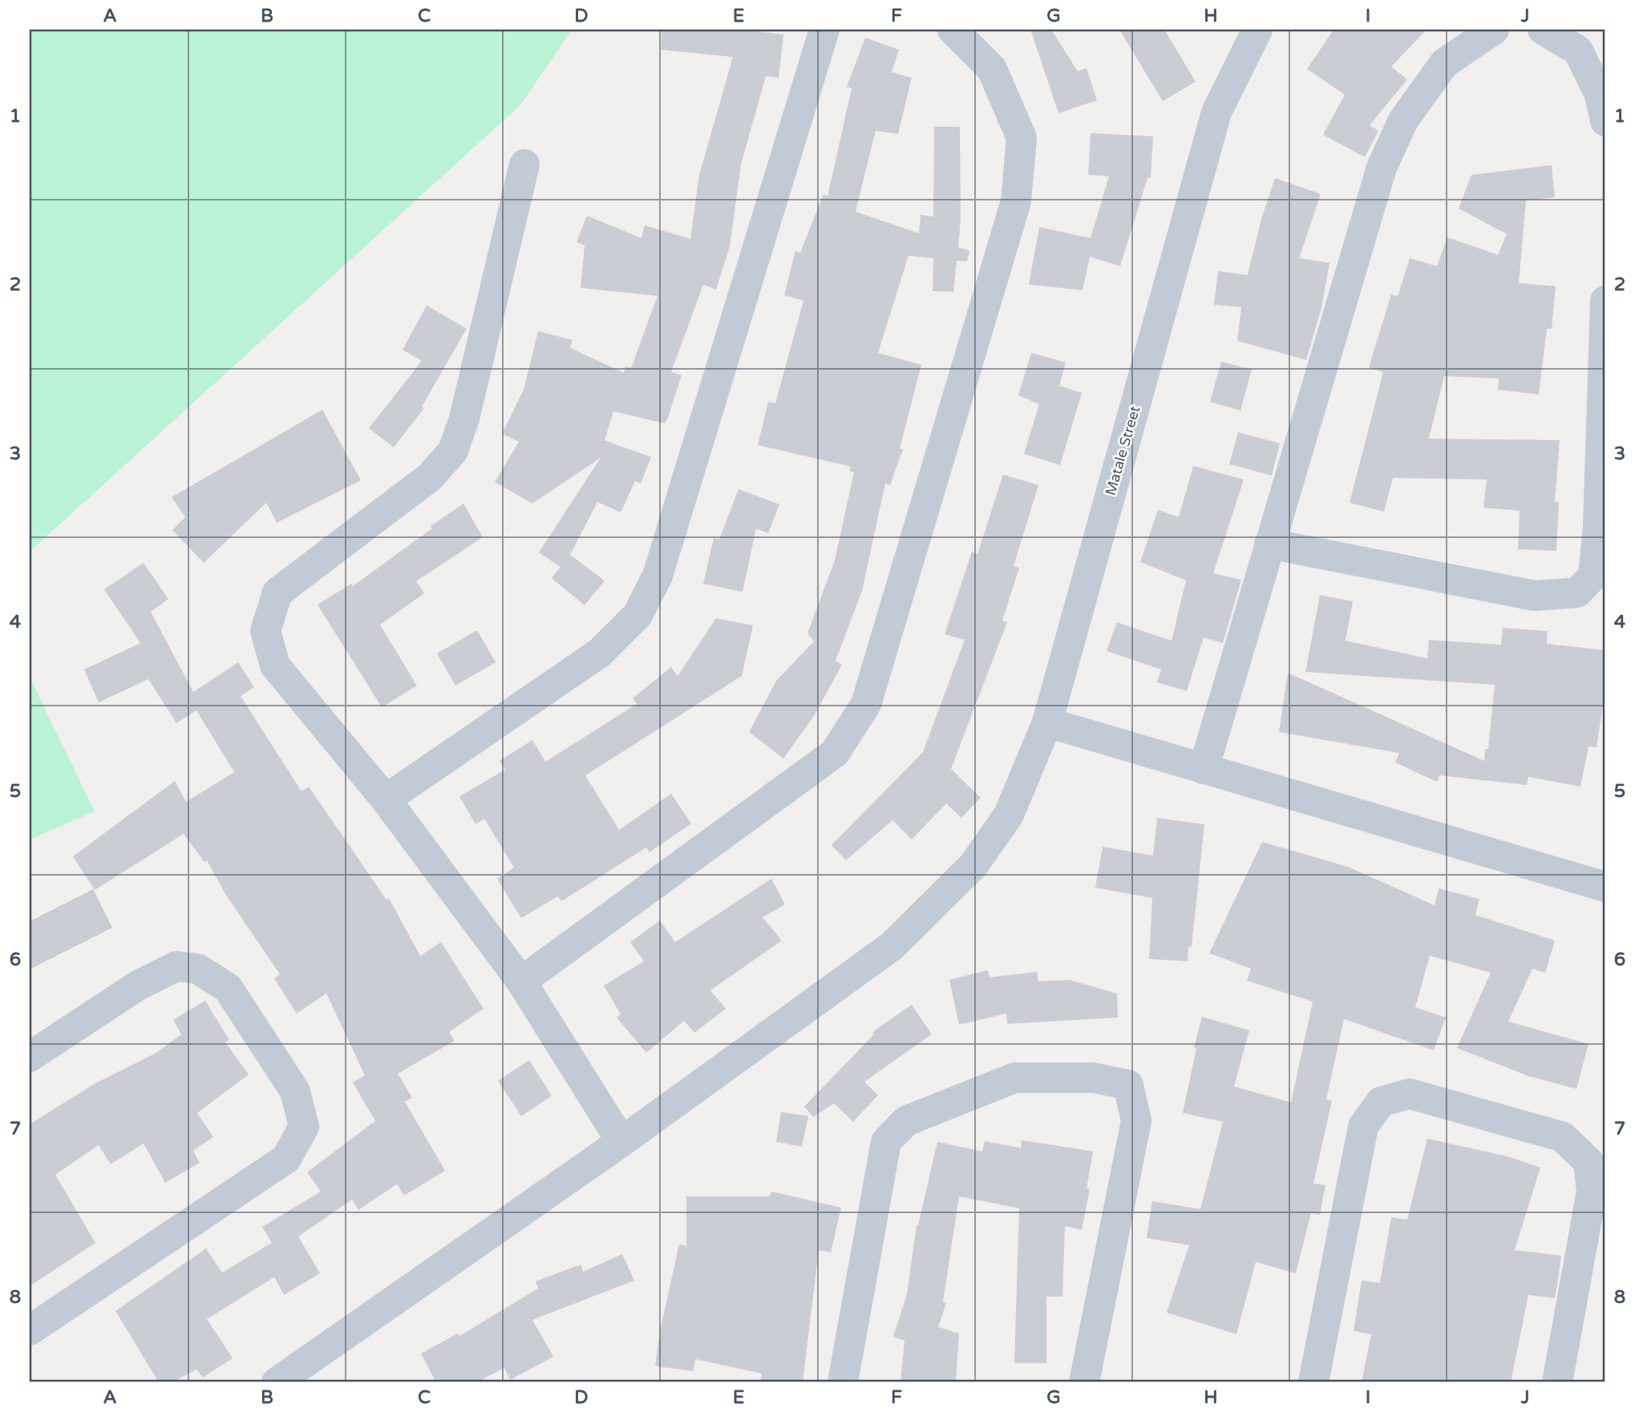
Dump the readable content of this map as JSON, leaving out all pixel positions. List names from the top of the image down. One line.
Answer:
{"streets":{"street":["Matale Street"]},"grid":{"columns":["A","B","C","D","E","F","G","H","I","J"],"rows":["1","2","3","4","5","6","7","8"]}}
